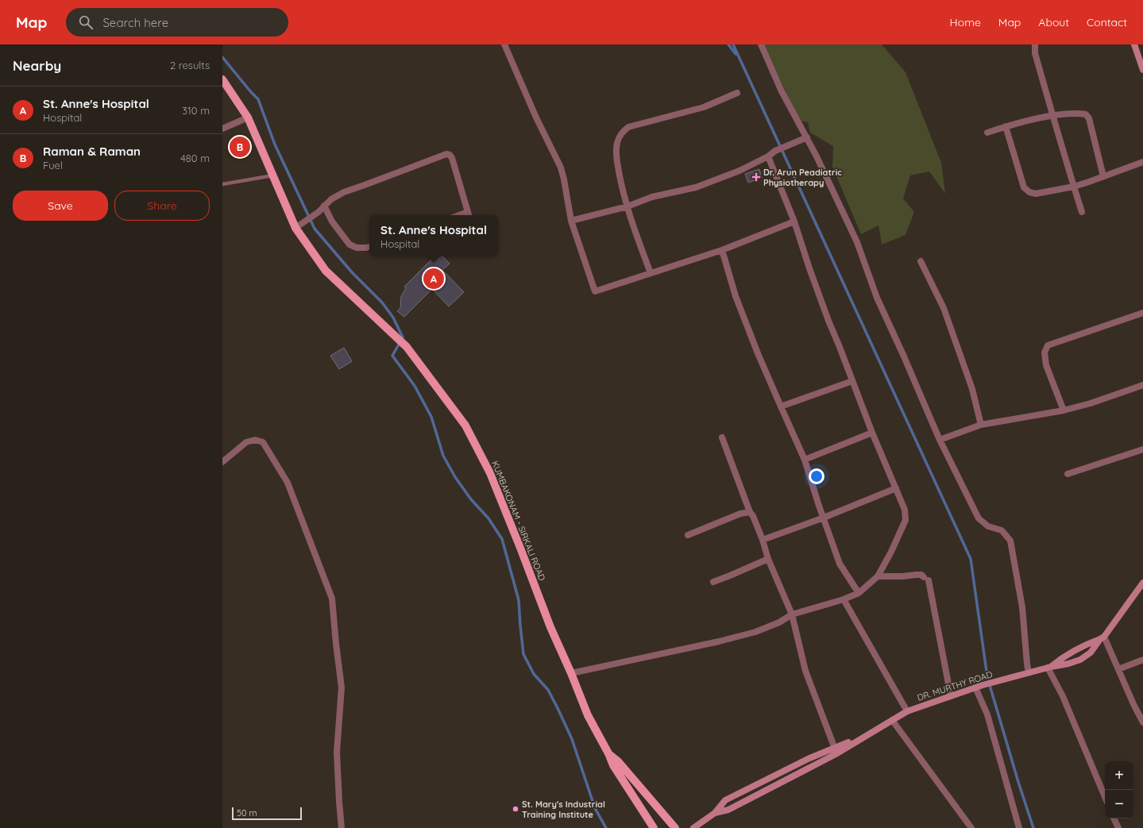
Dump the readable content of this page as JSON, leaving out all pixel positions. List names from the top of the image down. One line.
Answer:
{"streets":{"main road":["KUMBAKONAM - SIRKALI ROAD","DR. MURTHY ROAD"]},"places":{"health":["Dr. Arun Peadiatric Physiotherapy"],"other":["St. Mary's Industrial Training Institute"]},"scale_bar":"50 m","page":{"header":"Map","search":"Search here","nav":["Home","Map","About","Contact"],"heading":["Nearby","2 results"],"list":[{"mark":"A","name":"St. Anne's Hospital","note":"Hospital","value":"310 m"},{"mark":"B","name":"Raman & Raman","note":"Fuel","value":"480 m"}],"pins":["B","A"],"buttons":["Save","Share"],"popup":["St. Anne's Hospital","Hospital"],"map_buttons":["+","−"],"scale":"50 m"}}
